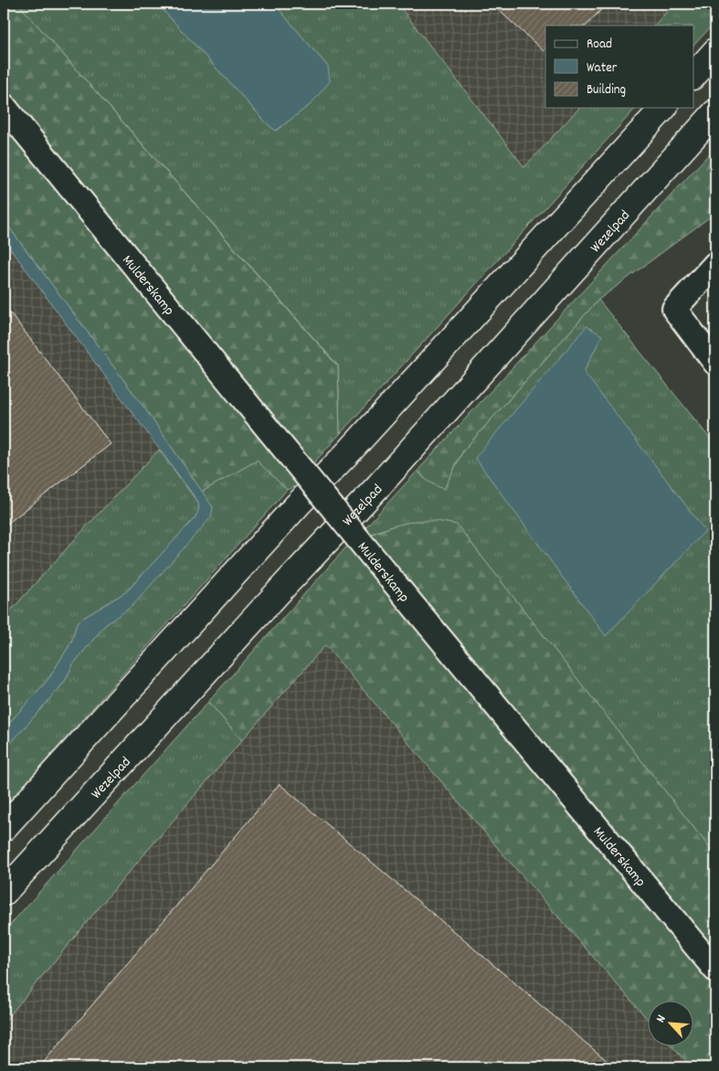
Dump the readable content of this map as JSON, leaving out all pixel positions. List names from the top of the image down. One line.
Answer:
{"streets":{"highway":["Wezelpad"],"street":["Mulderskamp"]},"legend":["Road","Water","Building"],"north":"top left"}
